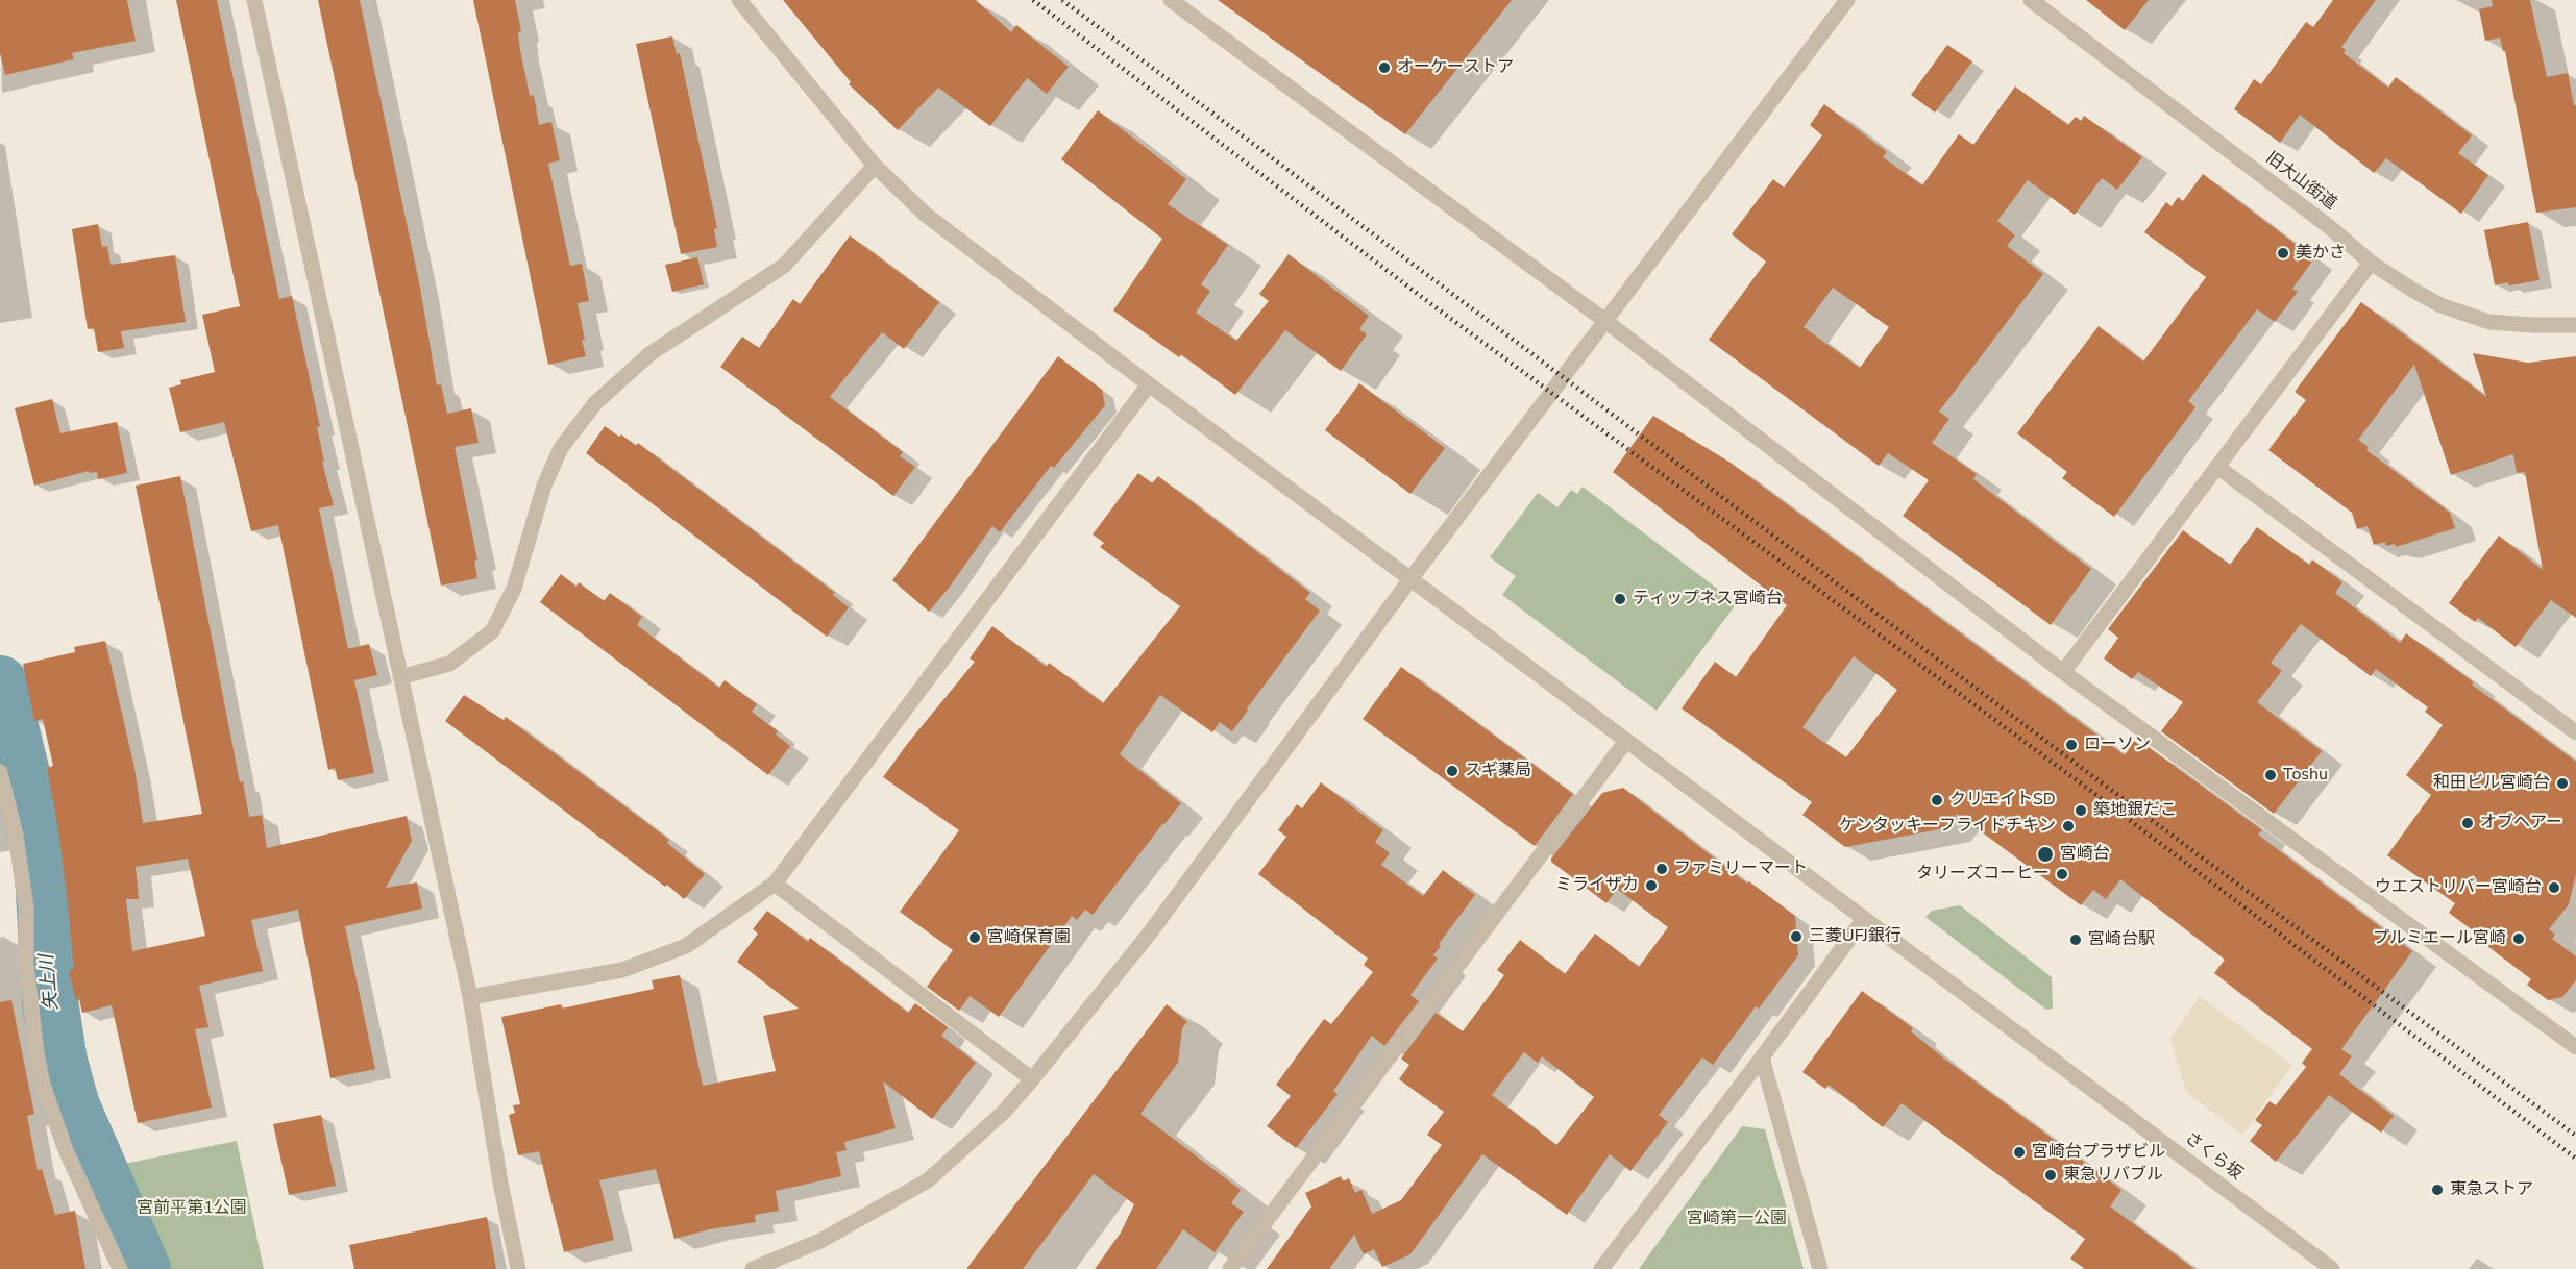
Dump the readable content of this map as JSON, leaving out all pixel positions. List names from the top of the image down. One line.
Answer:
{"streets":{"street":["旧大山街道","さくら坂"]},"water":["矢上川"],"parks":["宮前平第1公園","宮崎第一公園"],"places":["オーケーストア","美かさ","ティップネス宮崎台","ローソン","スギ薬局","Toshu","和田ビル宮崎台","クリエイトSD","築地銀だこ","オブヘアー","ケンタッキーフライドチキン","宮崎台","ファミリーマート","タリーズコーヒー","ミライザカ","ウエストリバー宮崎台","三菱UFJ銀行","宮崎保育園","プルミエール宮崎","宮崎台駅","宮崎台プラザビル","東急リバブル","東急ストア"]}
